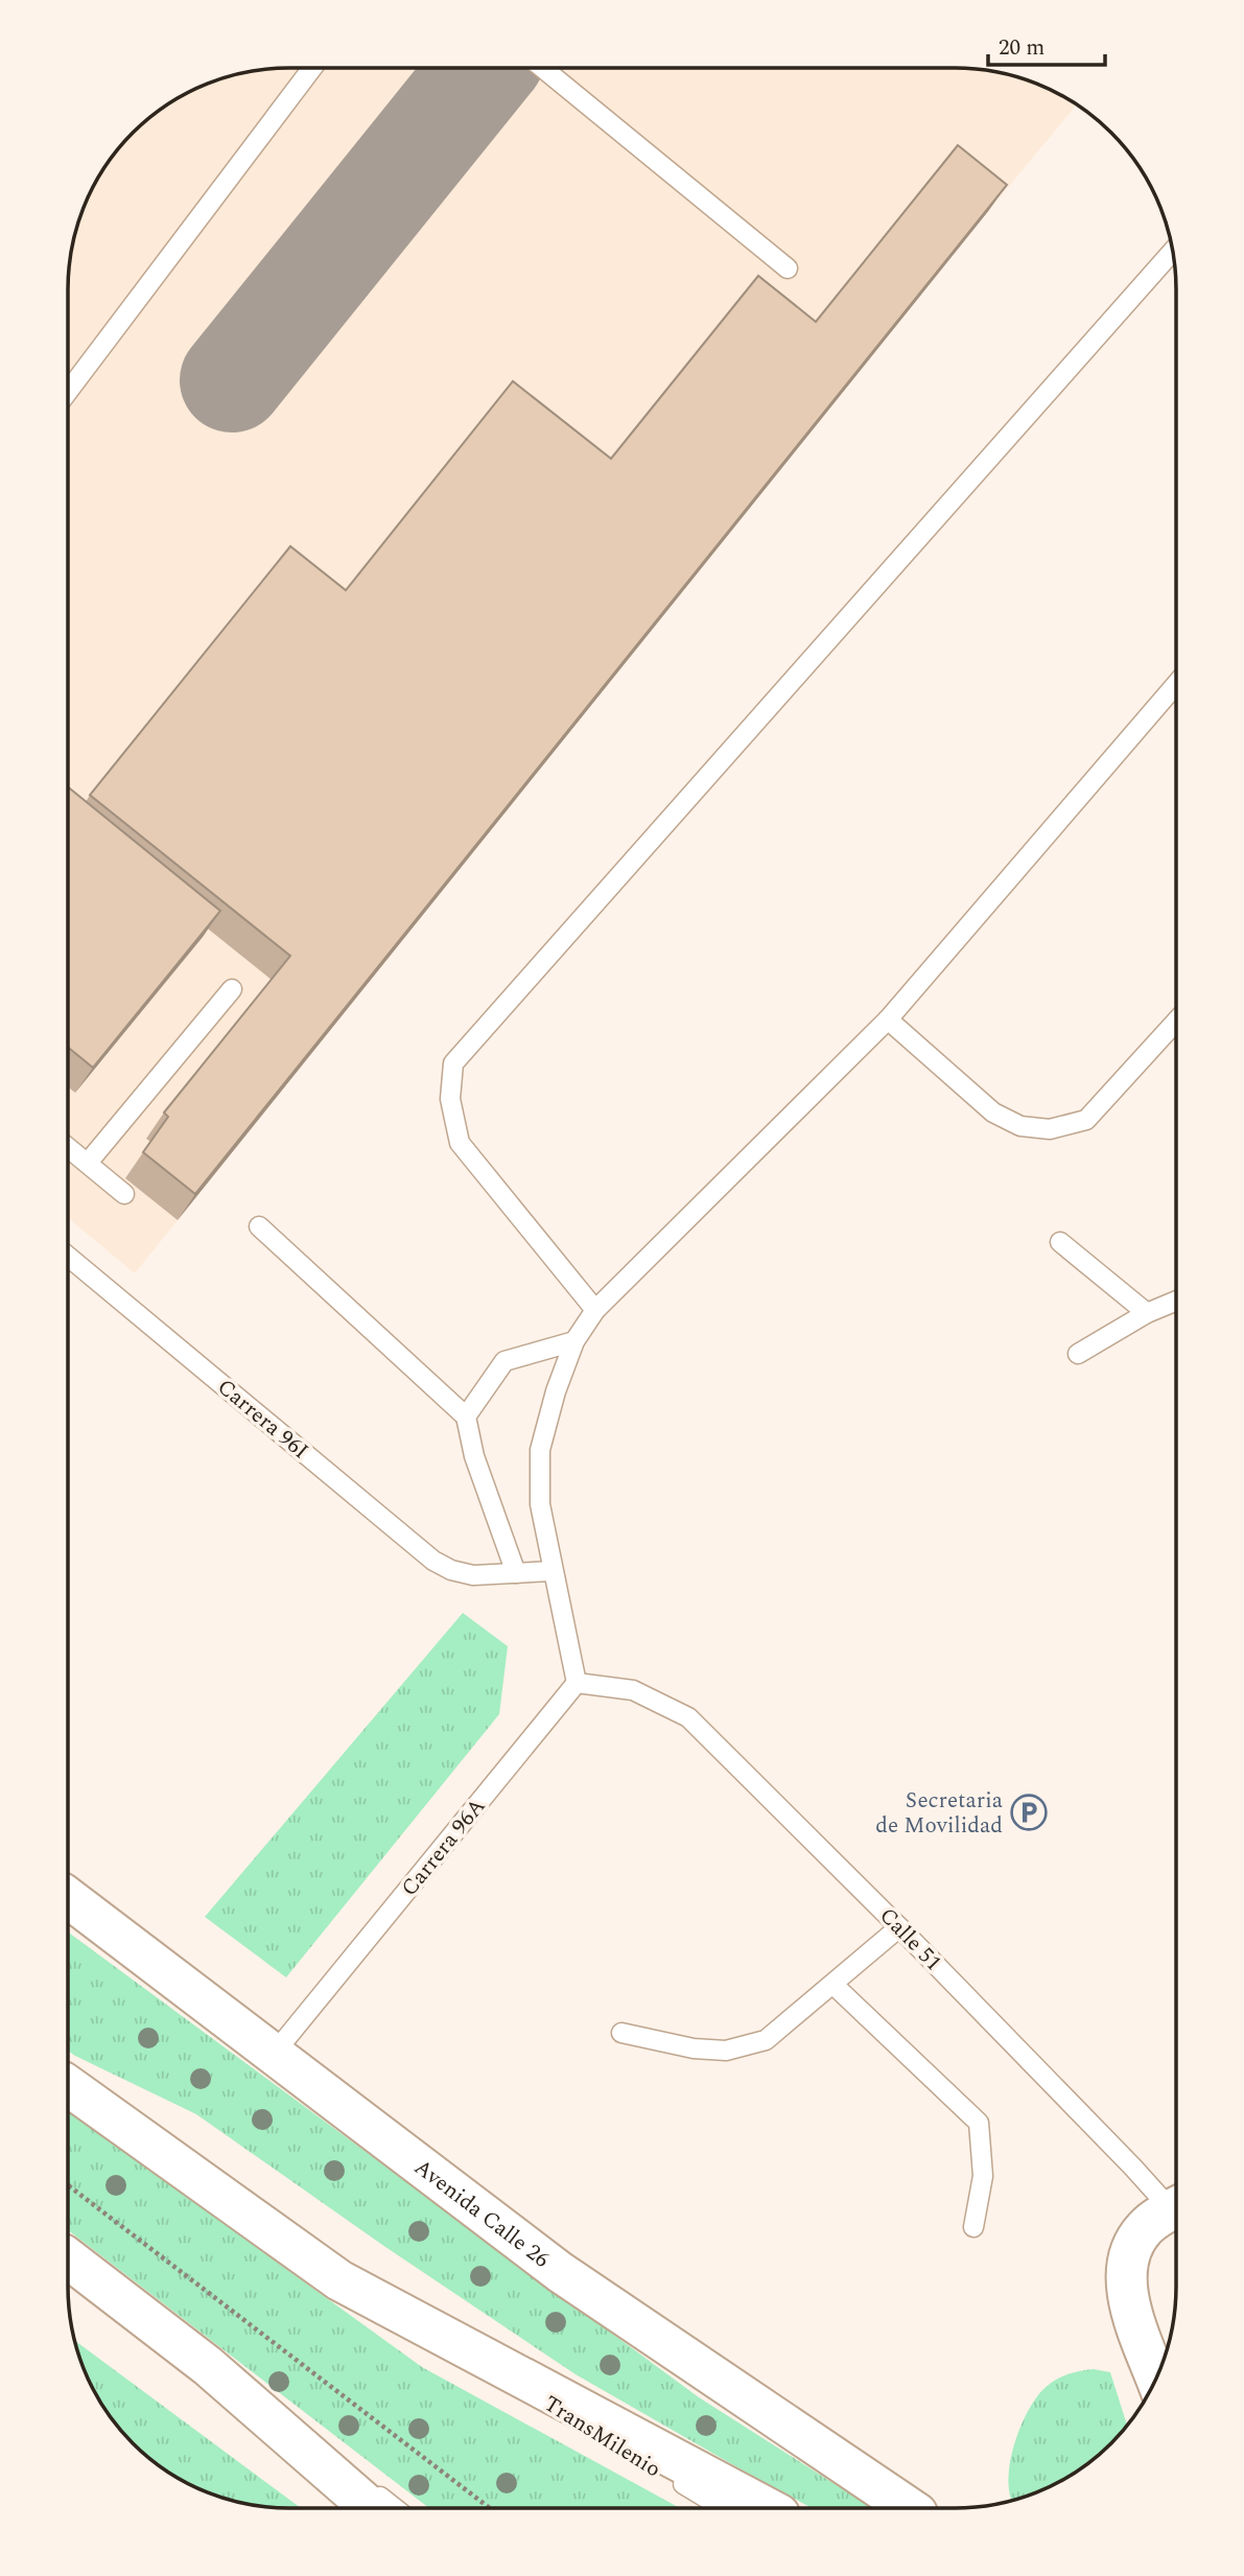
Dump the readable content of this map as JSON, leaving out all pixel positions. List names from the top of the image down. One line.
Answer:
{"streets":{"main road":["Avenida Calle 26"],"lane":["Carrera 96I","Carrera 96A","Calle 51","TransMilenio"]},"crossings":[["Carrera 96A","Calle 51"],["Carrera 96A","Avenida Calle 26"]],"places":{"parking":["Secretaria de Movilidad"]},"scale_bar":"20 m"}
